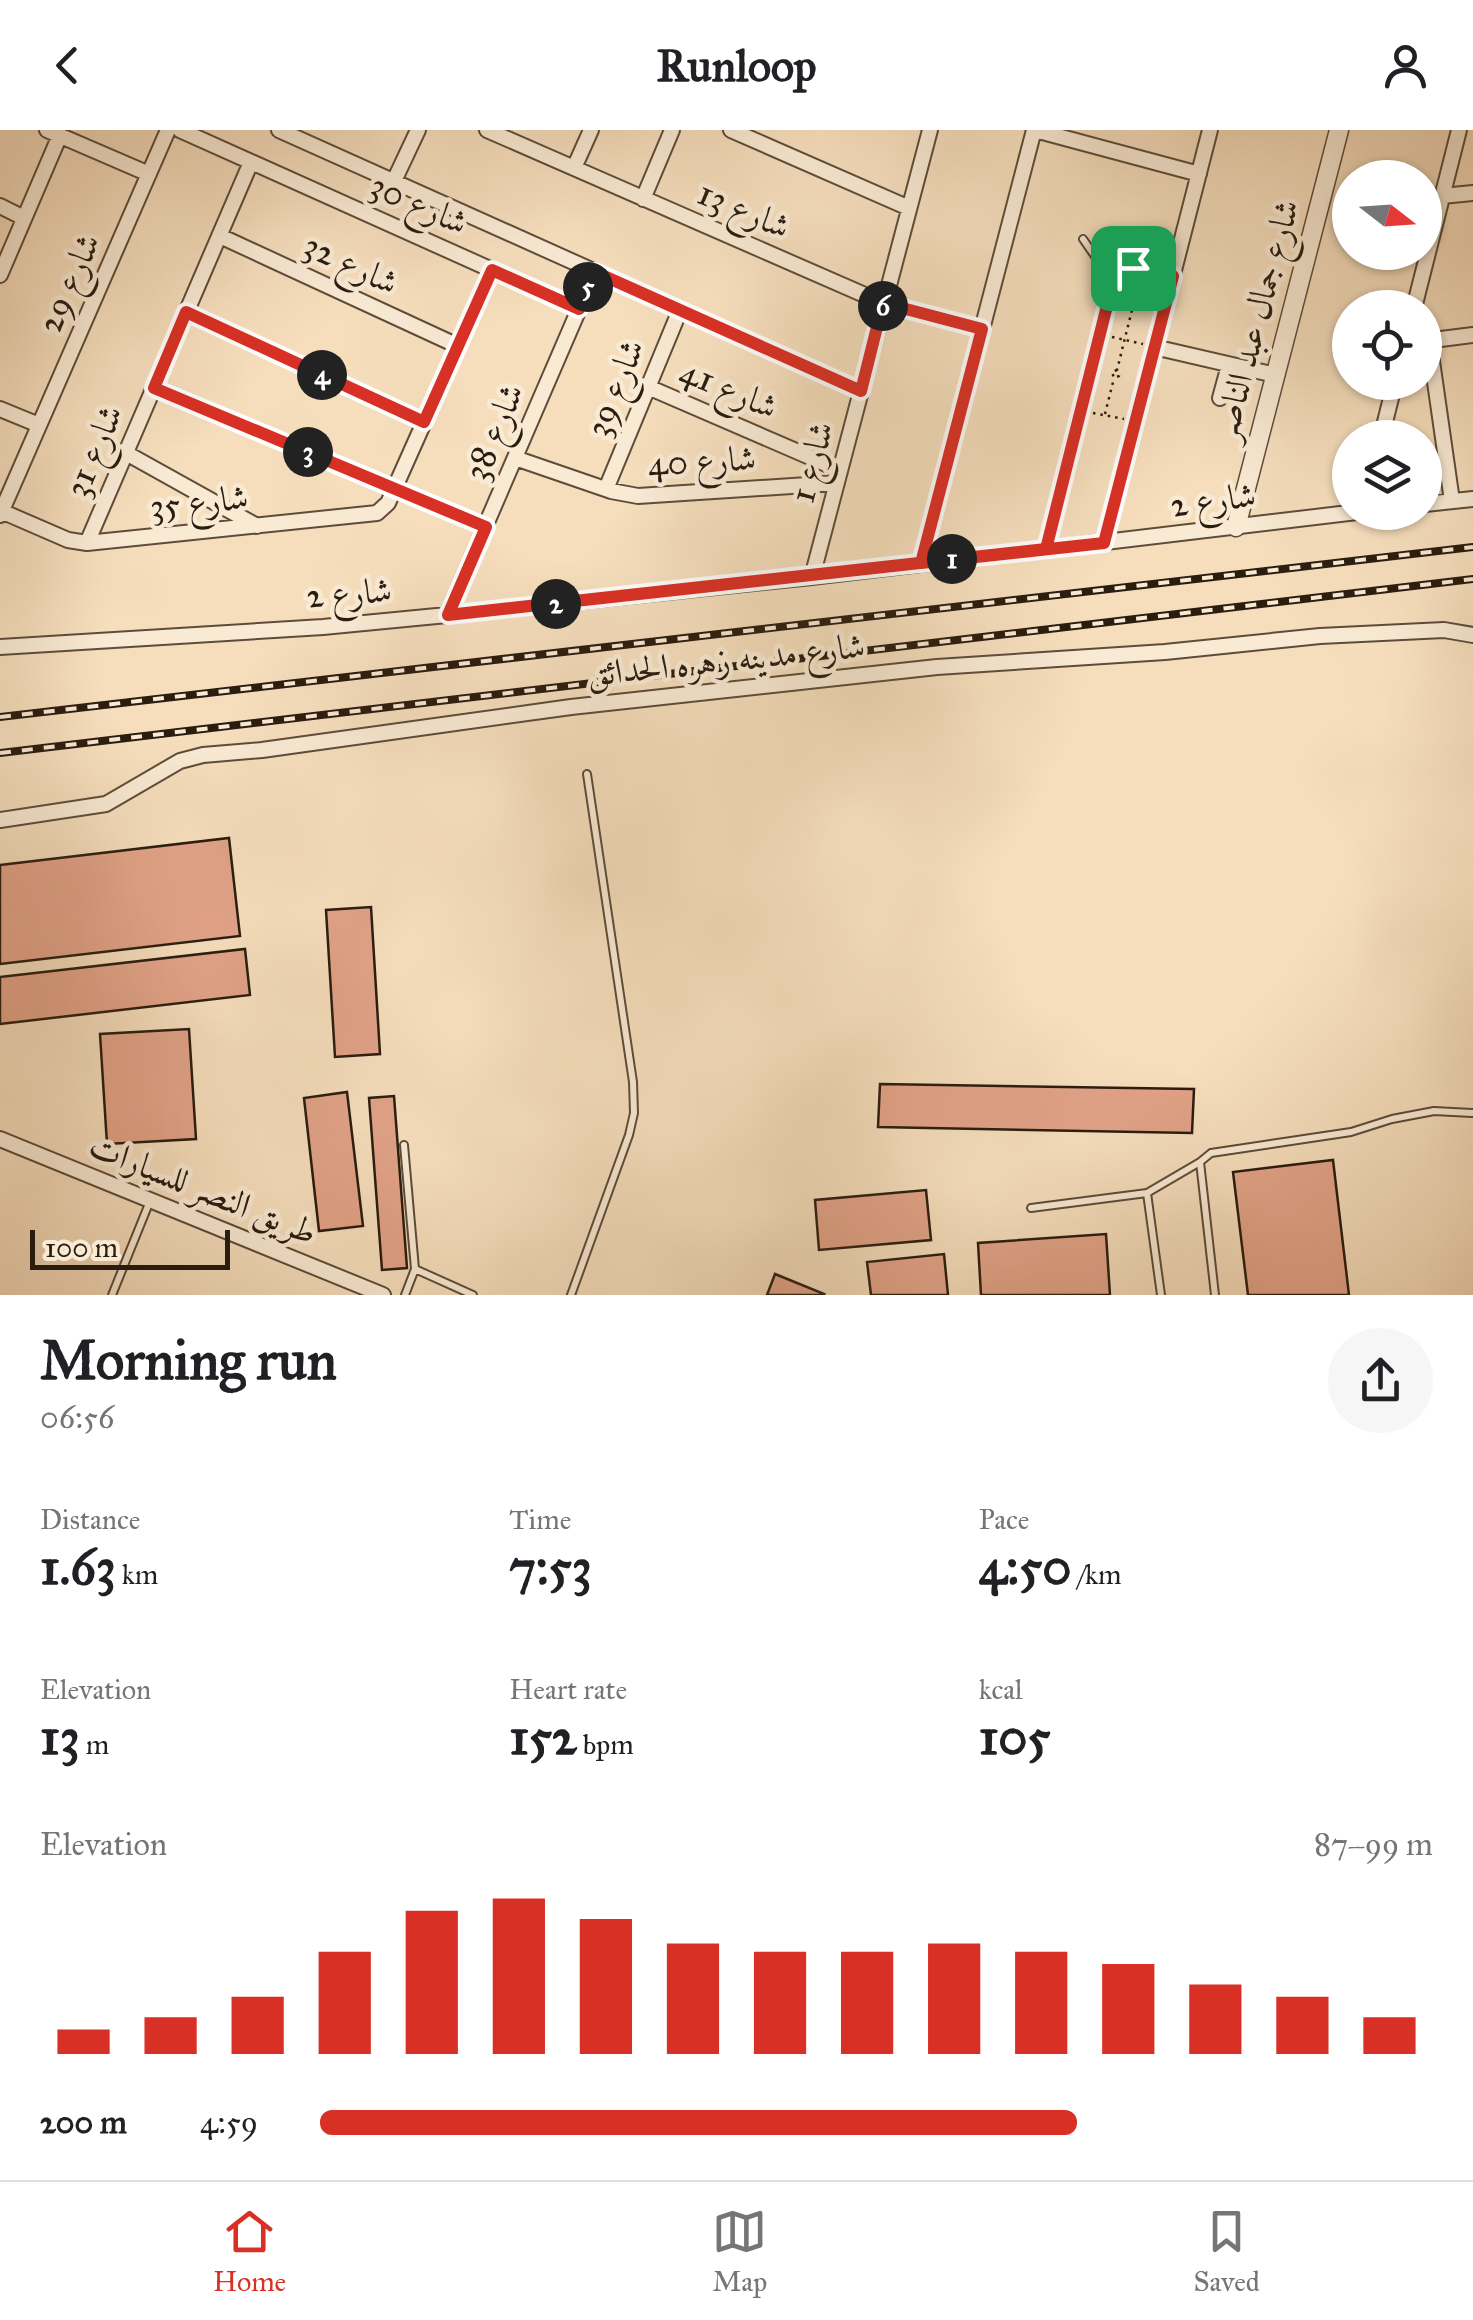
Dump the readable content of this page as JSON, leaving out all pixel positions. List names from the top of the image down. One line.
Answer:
{"streets":{"street":["شارع 30","شارع 13","شارع 32","شارع 29","شارع جمال عبد الناصر","شارع 39","شارع 41","شارع 38","شارع 31","شارع 40","شارع 1","شارع 2","شارع 35","شارع مدينه زهره الحدائق","طريق النصر للسيارات"]},"crossings":[["شارع 30","شارع 38"],["شارع 30","شارع 31"],["شارع 13","شارع 1"],["شارع 32","شارع 31"],["شارع 29","شارع 35"],["شارع جمال عبد الناصر","شارع 2"],["شارع 39","شارع 41"],["شارع 39","شارع 40"],["شارع 41","شارع 40"],["شارع 41","شارع 1"],["شارع 38","شارع 40"],["شارع 38","شارع 2"],["شارع 31","شارع 35"],["شارع 40","شارع 1"],["شارع 1","شارع 2"]],"scale_bar":"100 m","north":"right","page":{"header":"Runloop","pins":["5","6","4","3","1","2"],"scale":"100 m","heading":["Morning run","06:56"],"stats":[["Distance","1.63 km"],["Time","7:53"],["Pace","4:50 /km"],["Elevation","13 m"],["Heart rate","152 bpm"],["kcal","105"]],"chart":["Elevation","87–99 m"],"list":[{"name":"200 m","note":"4:59"}],"tabs":["Home","Map","Saved"]}}
